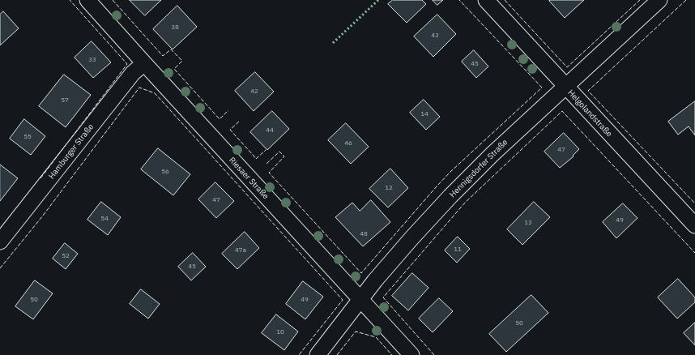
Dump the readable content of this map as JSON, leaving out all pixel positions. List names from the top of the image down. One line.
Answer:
{"streets":{"street":["Helgolandstraße","Hamburger Straße","Hennigsdorfer Straße","Riesaer Straße"]},"crossings":[["Helgolandstraße","Hennigsdorfer Straße"],["Hamburger Straße","Riesaer Straße"],["Hennigsdorfer Straße","Riesaer Straße"]],"house_numbers":["38","43","33","45","42","57","14","44","55","46","47","56","12","47","54","49","13","48","11","47a","52","45","50","49","50","10"]}
